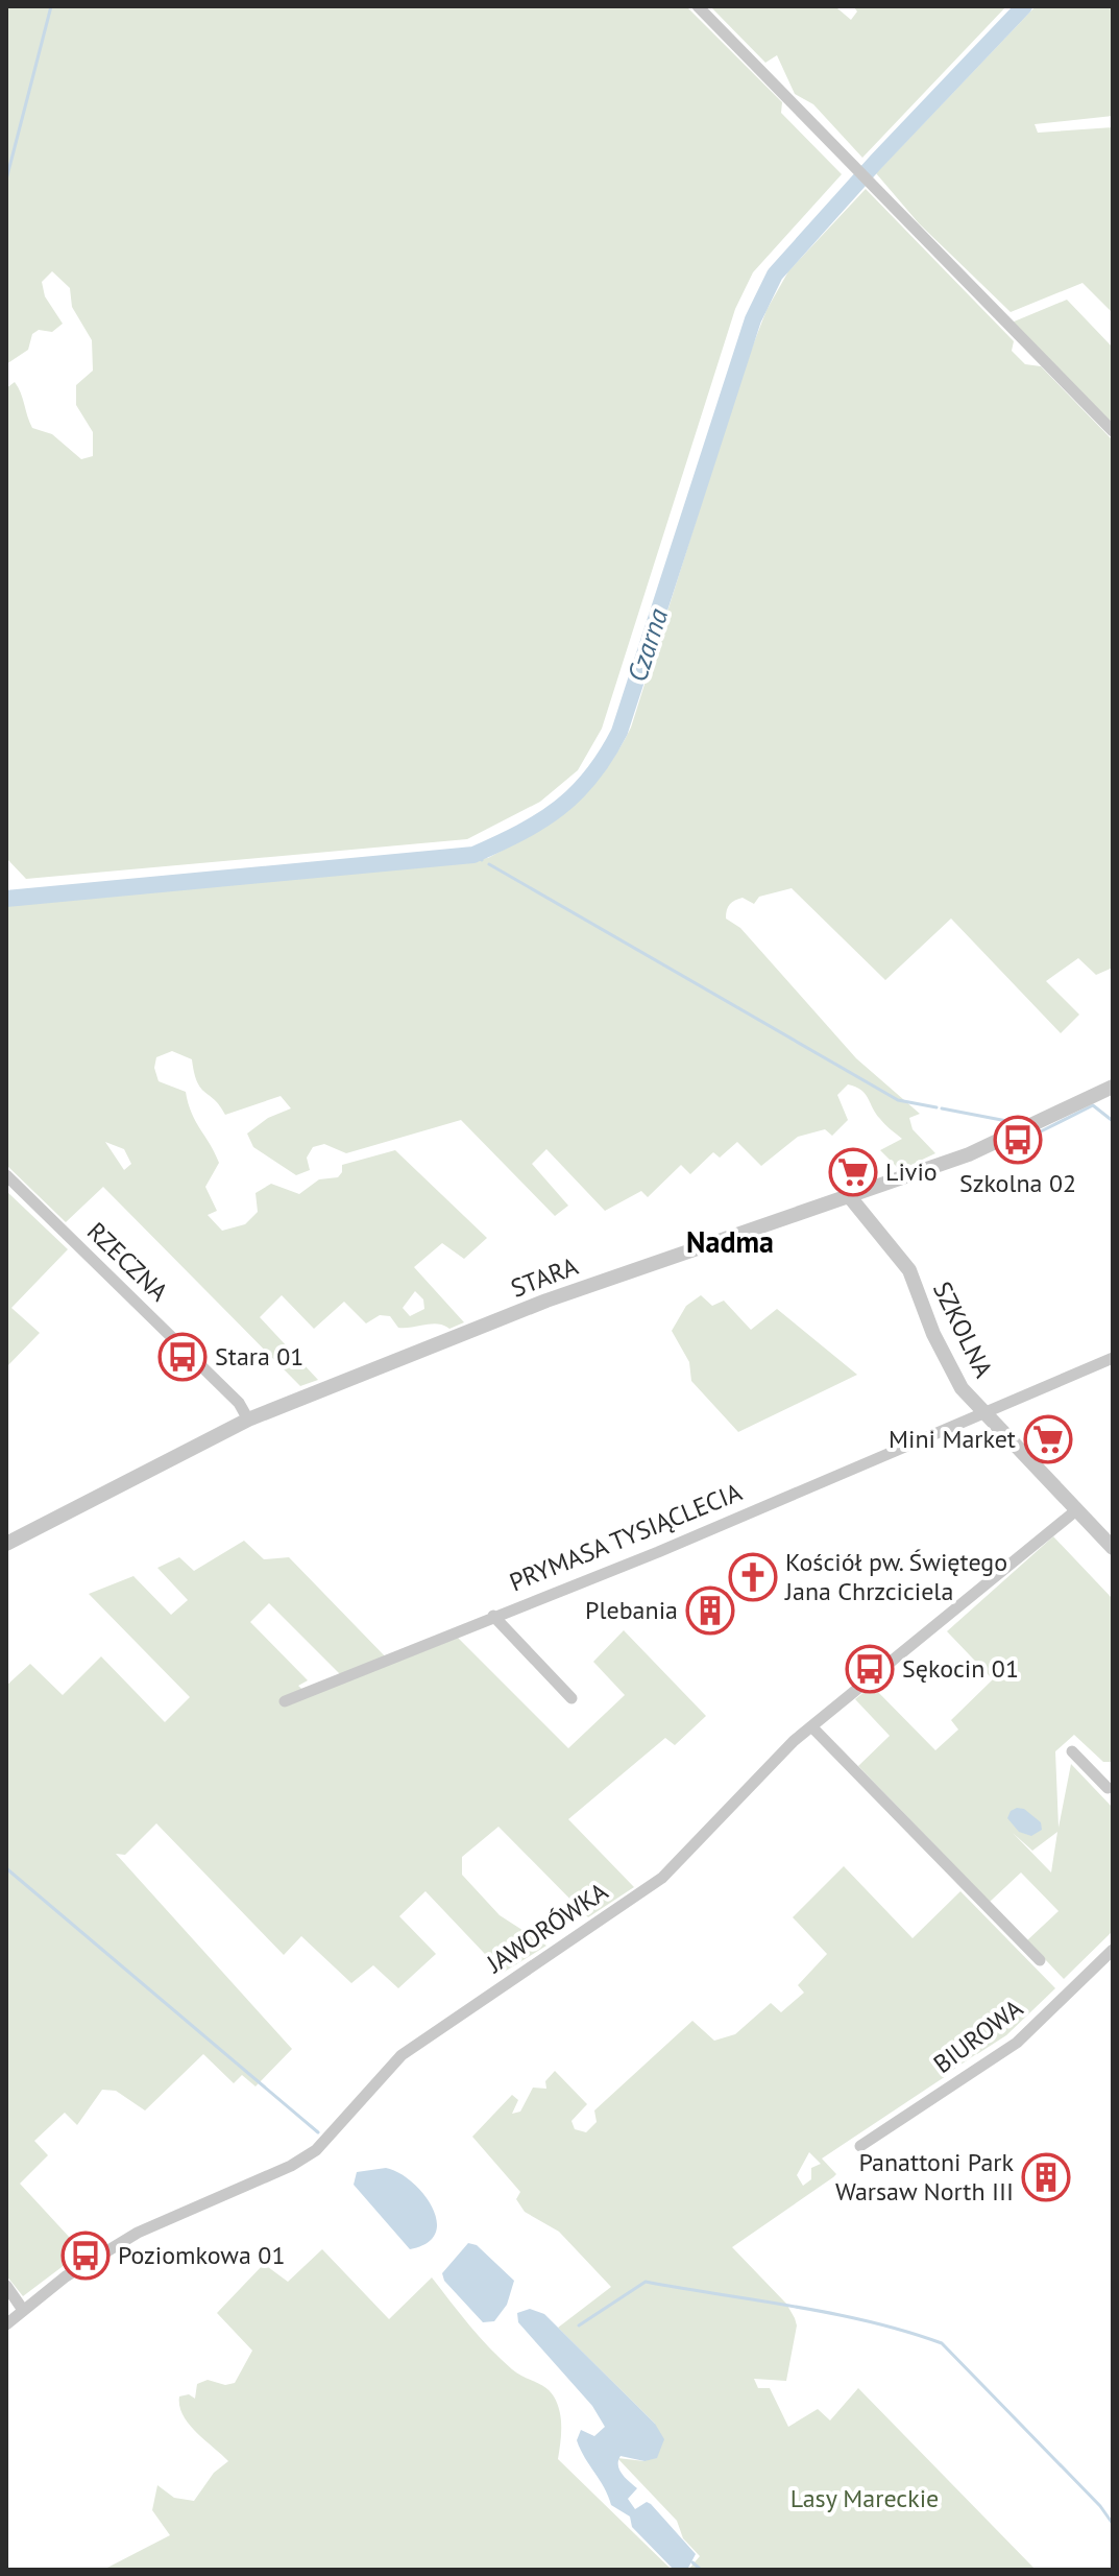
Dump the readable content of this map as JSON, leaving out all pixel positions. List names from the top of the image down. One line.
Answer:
{"streets":{"street":["RZECZNA","STARA","SZKOLNA","PRYMASA TYSIĄCLECIA","JAWORÓWKA","BIUROWA"]},"crossings":[["RZECZNA","STARA"],["STARA","SZKOLNA"],["SZKOLNA","PRYMASA TYSIĄCLECIA"],["SZKOLNA","JAWORÓWKA"]],"districts":["Nadma"],"water":["Czarna"],"parks":["Lasy Mareckie"],"places":{"bus stop":["Szkolna 02","Stara 01","Sękocin 01","Poziomkowa 01"],"supermarket":["Livio","Mini Market"],"church":["Kościół pw. Świętego Jana Chrzciciela"],"building":["Plebania","Panattoni Park Warsaw North III"]}}
